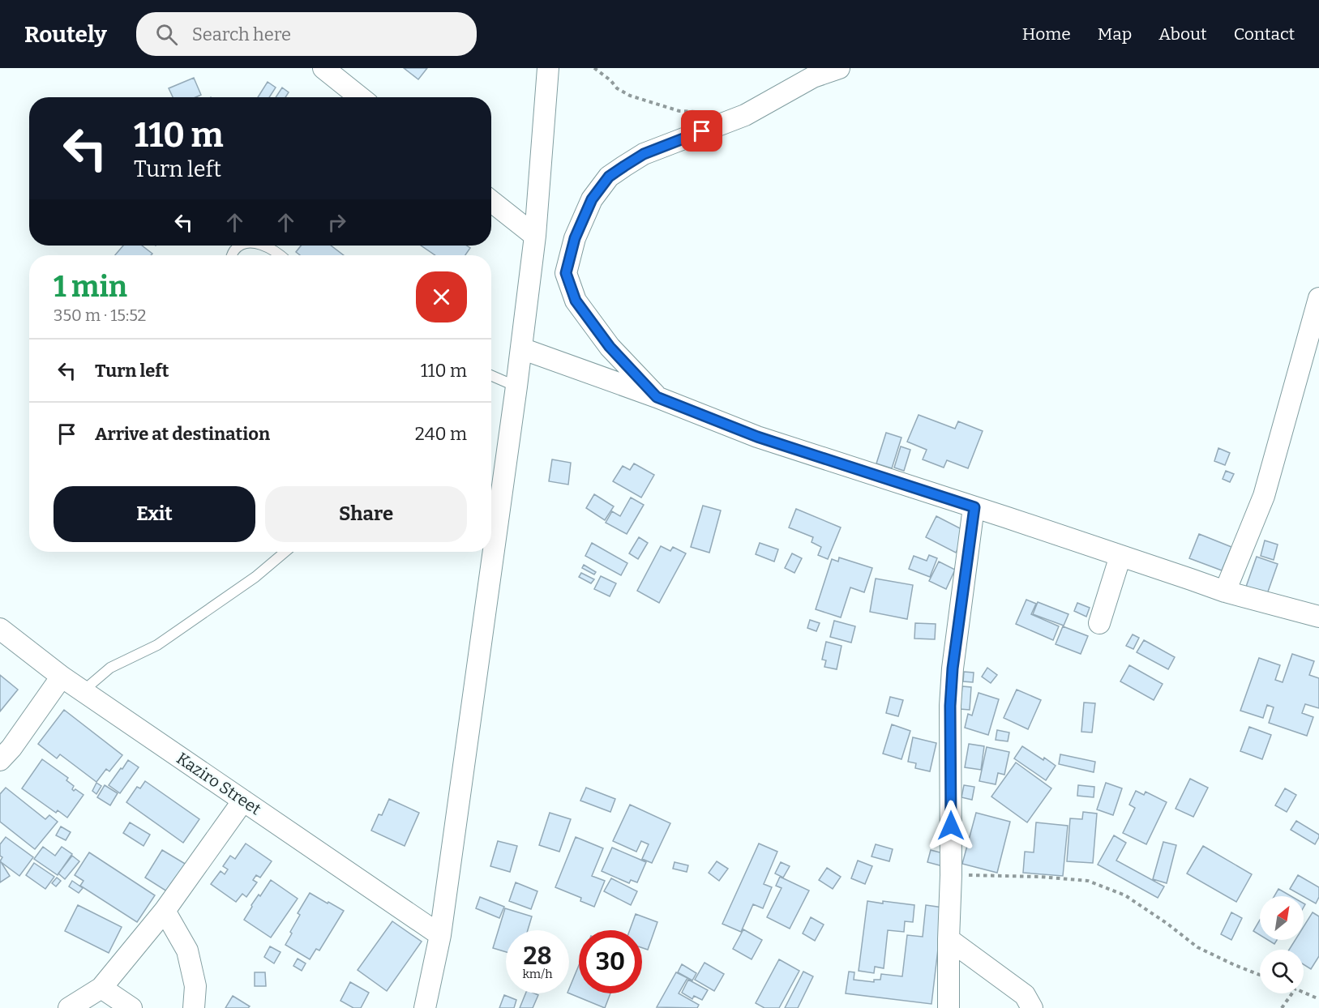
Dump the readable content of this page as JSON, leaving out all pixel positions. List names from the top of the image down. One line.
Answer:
{"streets":{"street":["Kaziro Street"]},"north":"top right","page":{"header":"Routely","search":"Search here","nav":["Home","Map","About","Contact"],"turn":["110 m","Turn left"],"heading":["1 min","350 m · 15:52"],"list":[{"name":"Turn left","value":"110 m"},{"name":"Arrive at destination","value":"240 m"}],"buttons":["Exit","Share"],"speed":"28 km/h","limit":"30"}}
